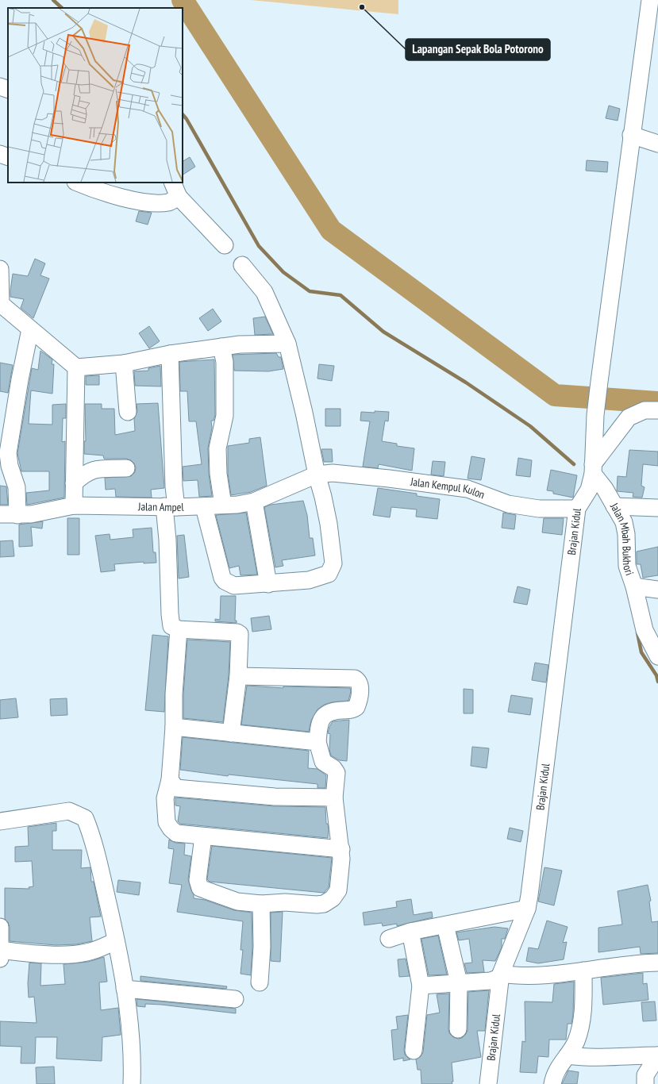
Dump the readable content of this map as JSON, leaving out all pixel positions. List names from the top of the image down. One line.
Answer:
{"streets":{"street":["Jalan Kempul Kulon","Jalan Ampel","Brajan Kidul","Jalan Mbah Bukhori"]},"crossings":[["Jalan Kempul Kulon","Jalan Ampel"],["Jalan Kempul Kulon","Brajan Kidul"],["Brajan Kidul","Jalan Mbah Bukhori"]],"places":["Lapangan Sepak Bola Potorono"]}
